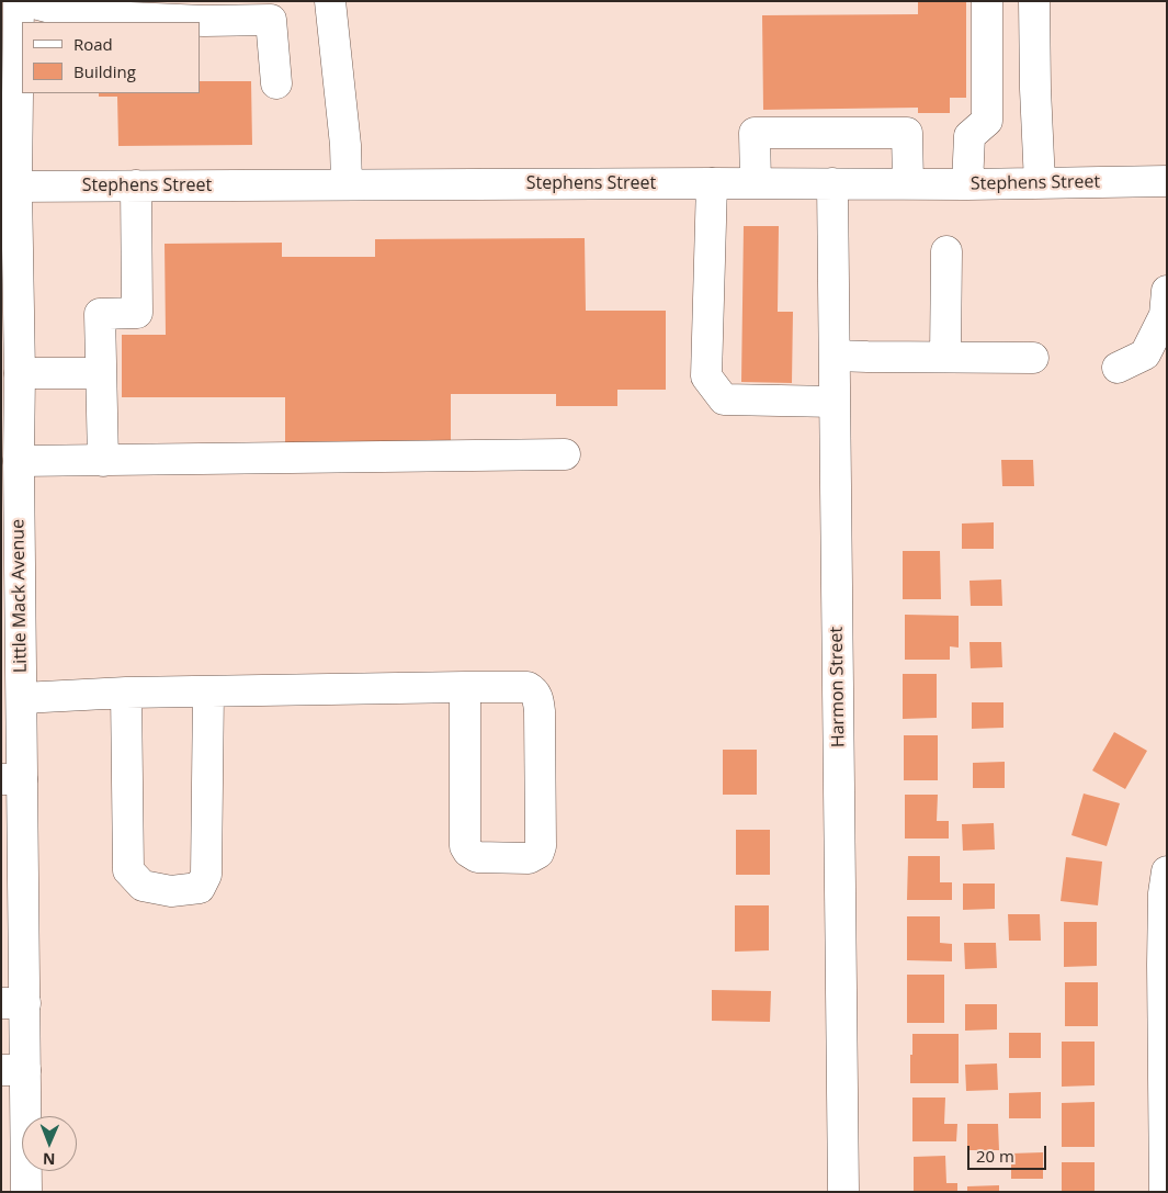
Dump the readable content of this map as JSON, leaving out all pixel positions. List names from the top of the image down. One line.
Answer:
{"streets":{"street":["Stephens Street","Little Mack Avenue","Harmon Street"]},"crossings":[["Stephens Street","Little Mack Avenue"],["Stephens Street","Harmon Street"]],"legend":["Road","Building"],"scale_bar":"20 m","north":"bottom"}
